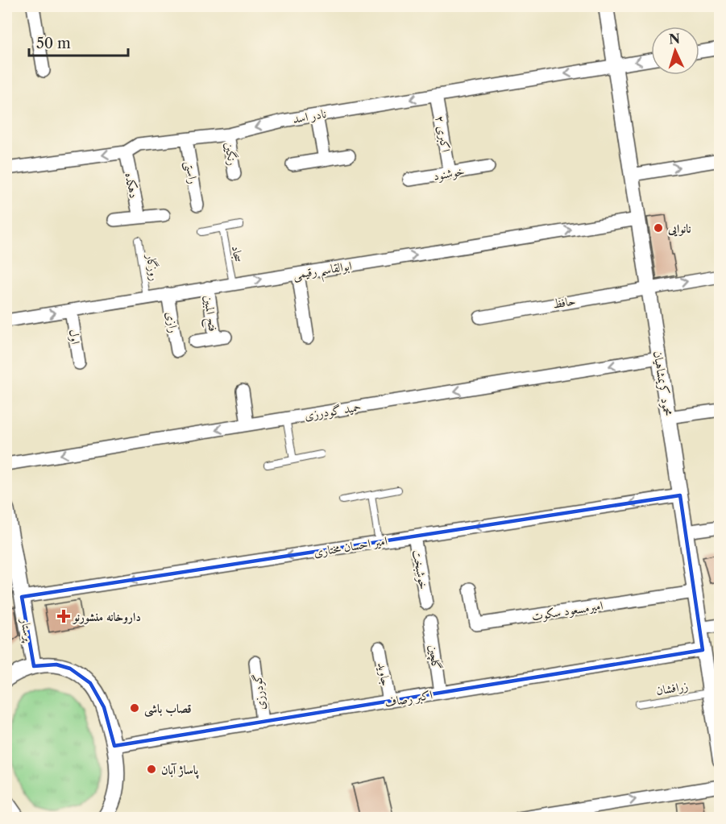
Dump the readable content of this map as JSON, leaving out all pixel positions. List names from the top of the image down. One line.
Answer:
{"streets":{"street":["نادر اسد","اکبری ۲","رنگین","راستی","خوشنود","دهکده","ابوالقاسم رقیمی","حافظ","فتح المبین","رازی","اول","محمود کریمشاهیان","حمید گودرزی","امیر احسان مختاری","خوشبخت","امیرمسعود سکوت","پرستار","گلچین","جاوید","گودرزی","اکبر رصاف"],"lane":["سجاد","روزگار","زرافشان"]},"crossings":[["نادر اسد","اکبری ۲"],["نادر اسد","رنگین"],["نادر اسد","راستی"],["نادر اسد","دهکده"],["نادر اسد","محمود کریمشاهیان"],["اکبری ۲","خوشنود"],["سجاد","ابوالقاسم رقیمی"],["روزگار","ابوالقاسم رقیمی"],["ابوالقاسم رقیمی","فتح المبین"],["ابوالقاسم رقیمی","رازی"],["ابوالقاسم رقیمی","اول"],["ابوالقاسم رقیمی","محمود کریمشاهیان"],["حافظ","محمود کریمشاهیان"],["محمود کریمشاهیان","حمید گودرزی"],["محمود کریمشاهیان","امیر احسان مختاری"],["محمود کریمشاهیان","امیرمسعود سکوت"],["محمود کریمشاهیان","زرافشان"],["محمود کریمشاهیان","اکبر رصاف"],["امیر احسان مختاری","خوشبخت"],["امیر احسان مختاری","پرستار"],["گلچین","اکبر رصاف"],["جاوید","اکبر رصاف"],["گودرزی","اکبر رصاف"]],"one_way":["نادر اسد","ابوالقاسم رقیمی","حمید گودرزی","امیر احسان مختاری"],"places":{"other":["نانوایی","قصاب باشی","پاساژ آبان"],"health":["داروخانه منشورنو"]},"scale_bar":"50 m","north":"top"}
